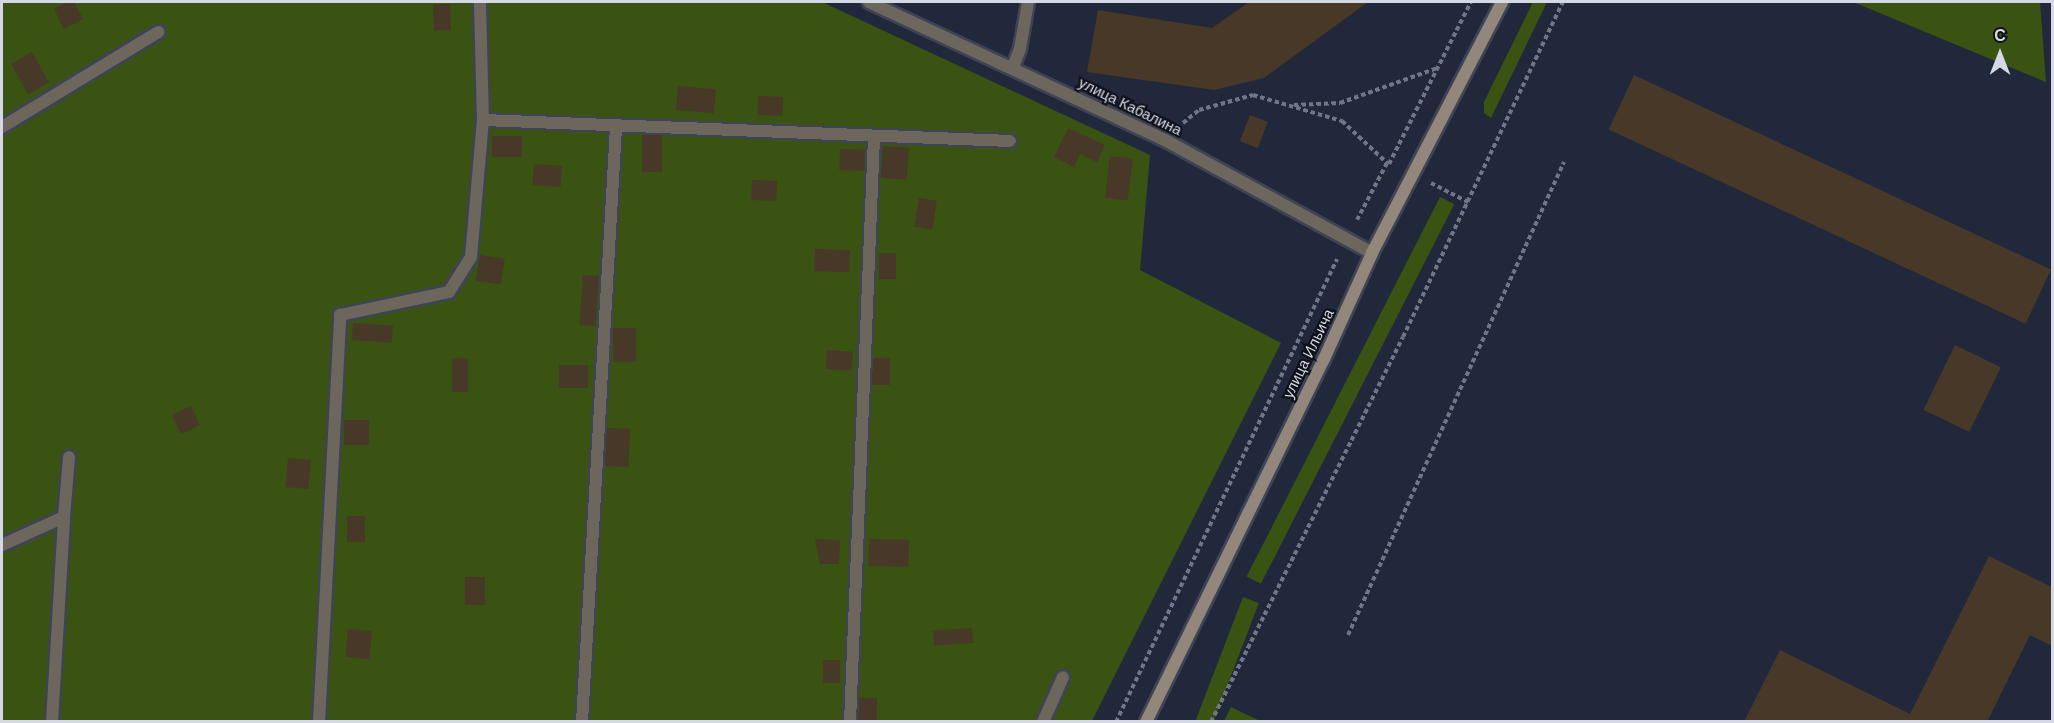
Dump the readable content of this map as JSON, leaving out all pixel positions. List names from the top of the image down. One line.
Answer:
{"streets":{"street":["улица Кабалина","улица Ильича"]},"crossings":[["улица Кабалина","улица Ильича"]],"north":"top"}
